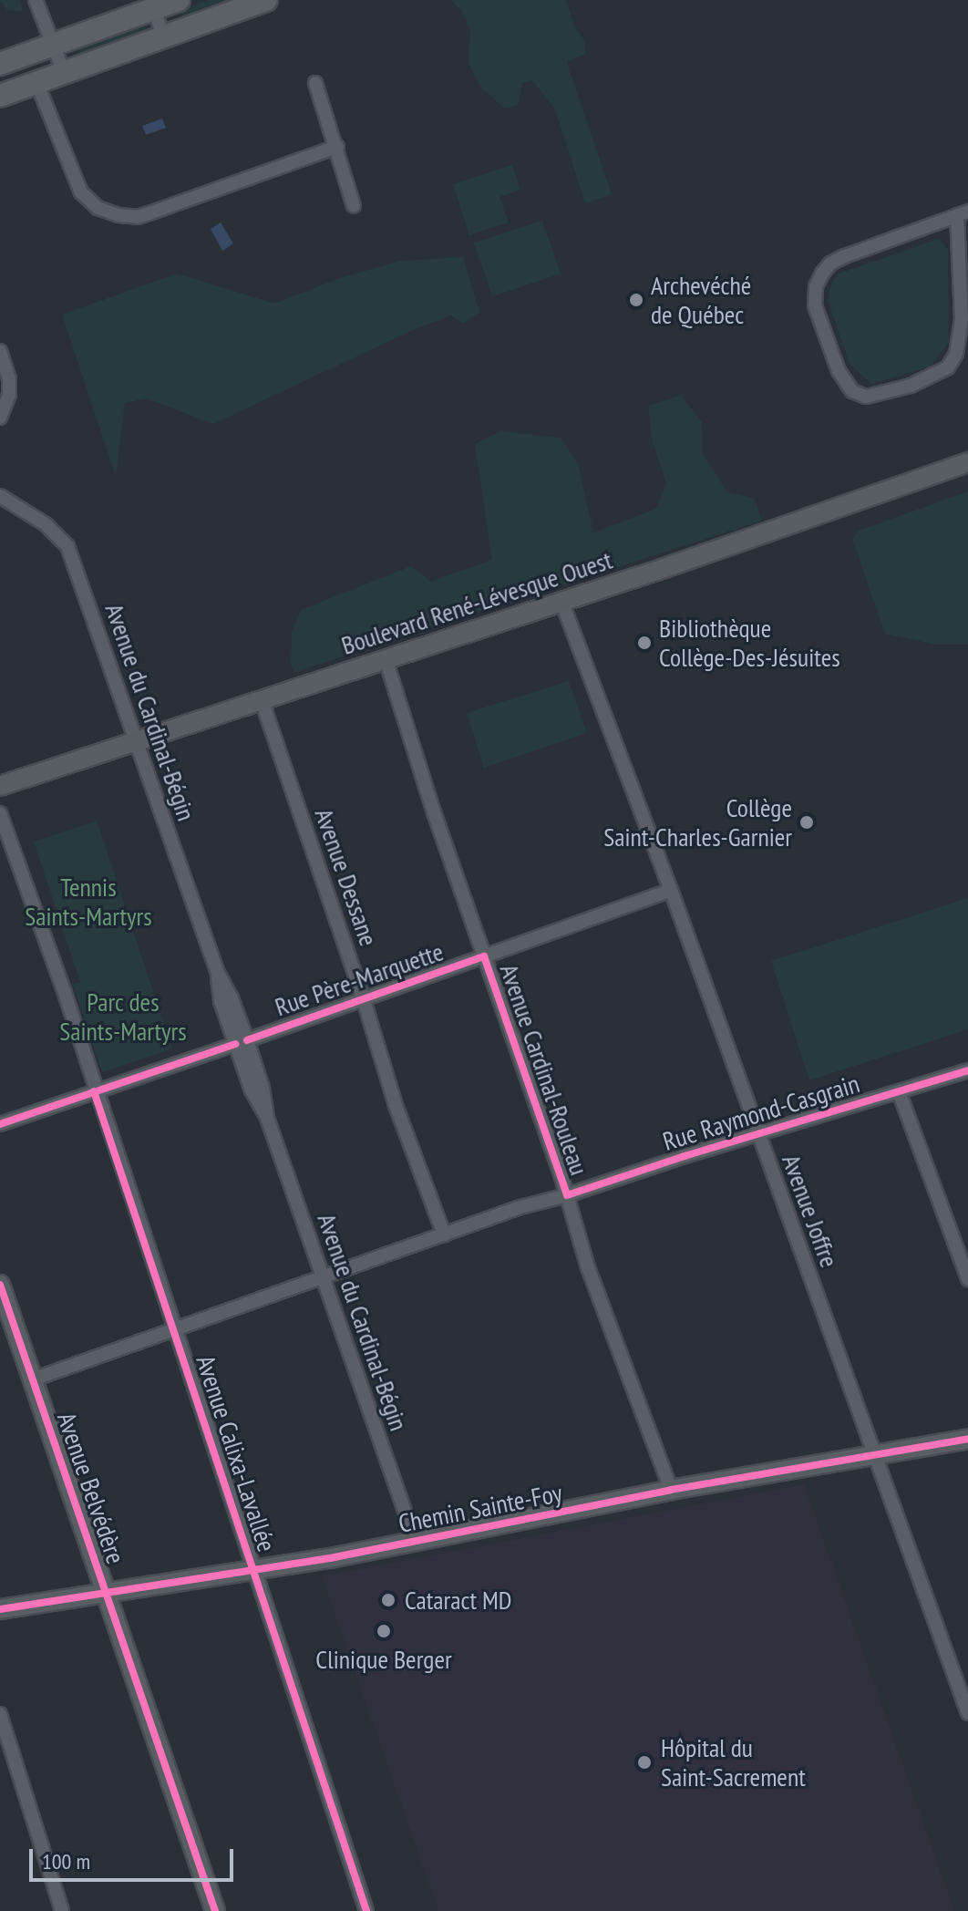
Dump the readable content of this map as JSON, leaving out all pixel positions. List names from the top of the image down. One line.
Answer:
{"streets":{"main road":["Boulevard René-Lévesque Ouest","Avenue Belvédère","Chemin Sainte-Foy"],"street":["Avenue du Cardinal-Bégin","Avenue Dessane","Rue Père-Marquette","Avenue Cardinal-Rouleau","Rue Raymond-Casgrain","Avenue Joffre","Avenue Calixa-Lavallée"]},"crossings":[["Boulevard René-Lévesque Ouest","Avenue du Cardinal-Bégin"],["Boulevard René-Lévesque Ouest","Avenue Dessane"],["Boulevard René-Lévesque Ouest","Avenue Cardinal-Rouleau"],["Boulevard René-Lévesque Ouest","Avenue Joffre"],["Avenue du Cardinal-Bégin","Rue Père-Marquette"],["Avenue du Cardinal-Bégin","Rue Raymond-Casgrain"],["Avenue du Cardinal-Bégin","Chemin Sainte-Foy"],["Avenue Dessane","Rue Père-Marquette"],["Avenue Dessane","Rue Raymond-Casgrain"],["Rue Père-Marquette","Avenue Cardinal-Rouleau"],["Rue Père-Marquette","Avenue Joffre"],["Rue Père-Marquette","Avenue Calixa-Lavallée"],["Avenue Cardinal-Rouleau","Rue Raymond-Casgrain"],["Avenue Cardinal-Rouleau","Chemin Sainte-Foy"],["Rue Raymond-Casgrain","Avenue Joffre"],["Rue Raymond-Casgrain","Avenue Calixa-Lavallée"],["Rue Raymond-Casgrain","Avenue Belvédère"],["Avenue Joffre","Chemin Sainte-Foy"],["Avenue Calixa-Lavallée","Chemin Sainte-Foy"],["Avenue Belvédère","Chemin Sainte-Foy"]],"parks":["Tennis Saints-Martyrs","Parc des Saints-Martyrs"],"places":["Archevéché de Québec","Bibliothèque Collège-Des-Jésuites","Collège Saint-Charles-Garnier","Cataract MD","Clinique Berger","Hôpital du Saint-Sacrement"],"scale_bar":"100 m"}
